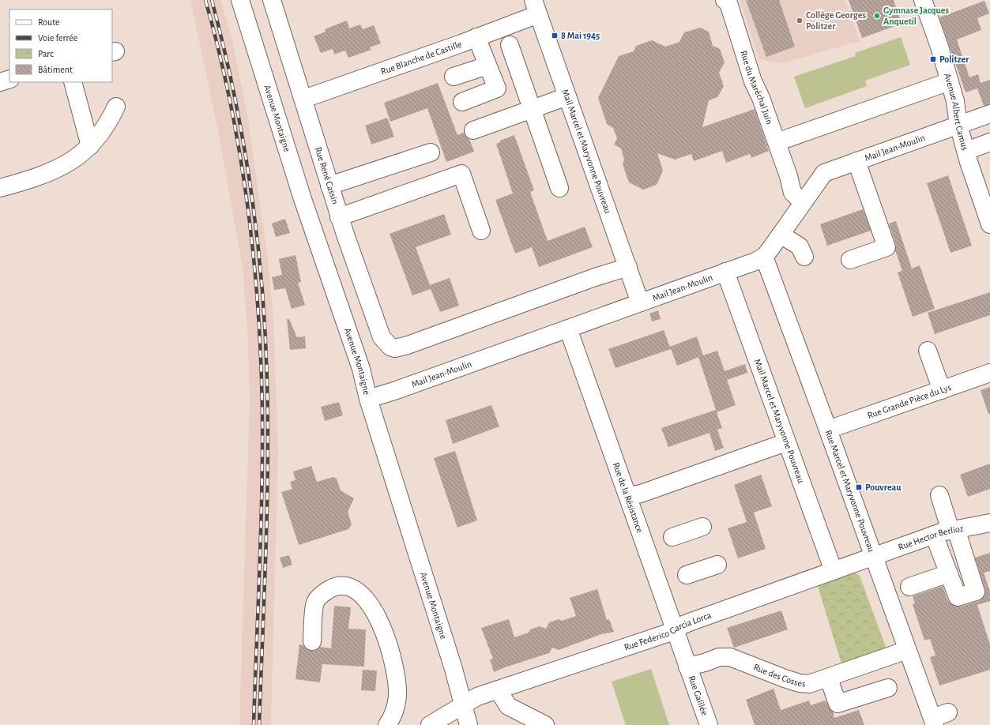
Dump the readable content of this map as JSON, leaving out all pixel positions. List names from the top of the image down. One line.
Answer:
{"streets":{"street":["Rue Blanche de Castille","Rue du Maréchal Juin","Avenue Albert Camus","Avenue Montaigne","Mail Jean-Moulin","Mail Marcel et Maryvonne Pouvreau","Rue René Cassin","Rue Grande Pièce du Lys","Rue Marcel et Maryvonne Pouvreau","Rue de la Résistance","Rue Hector Berlioz","Rue Federico Garcia Lorca","Rue des Cosses","Rue Galilée"]},"crossings":[["Rue Blanche de Castille","Mail Marcel et Maryvonne Pouvreau"],["Rue Blanche de Castille","Rue René Cassin"],["Rue du Maréchal Juin","Mail Jean-Moulin"],["Avenue Albert Camus","Mail Jean-Moulin"],["Avenue Montaigne","Mail Jean-Moulin"],["Avenue Montaigne","Rue Federico Garcia Lorca"],["Mail Jean-Moulin","Mail Marcel et Maryvonne Pouvreau"],["Mail Jean-Moulin","Rue Marcel et Maryvonne Pouvreau"],["Mail Jean-Moulin","Rue de la Résistance"],["Mail Marcel et Maryvonne Pouvreau","Rue René Cassin"],["Mail Marcel et Maryvonne Pouvreau","Rue Federico Garcia Lorca"],["Rue Grande Pièce du Lys","Rue Marcel et Maryvonne Pouvreau"],["Rue Marcel et Maryvonne Pouvreau","Rue Hector Berlioz"],["Rue Marcel et Maryvonne Pouvreau","Rue Federico Garcia Lorca"],["Rue Marcel et Maryvonne Pouvreau","Rue des Cosses"],["Rue de la Résistance","Rue Federico Garcia Lorca"],["Rue de la Résistance","Rue des Cosses"],["Rue de la Résistance","Rue Galilée"],["Rue Hector Berlioz","Rue Federico Garcia Lorca"],["Rue des Cosses","Rue Galilée"]],"places":{"other":["Gymnase Jacques Anquetil","Collège Georges Politzer"],"transit":["8 Mai 1945","Politzer","Pouvreau"]},"legend":["Route","Voie ferrée","Parc","Bâtiment"]}
